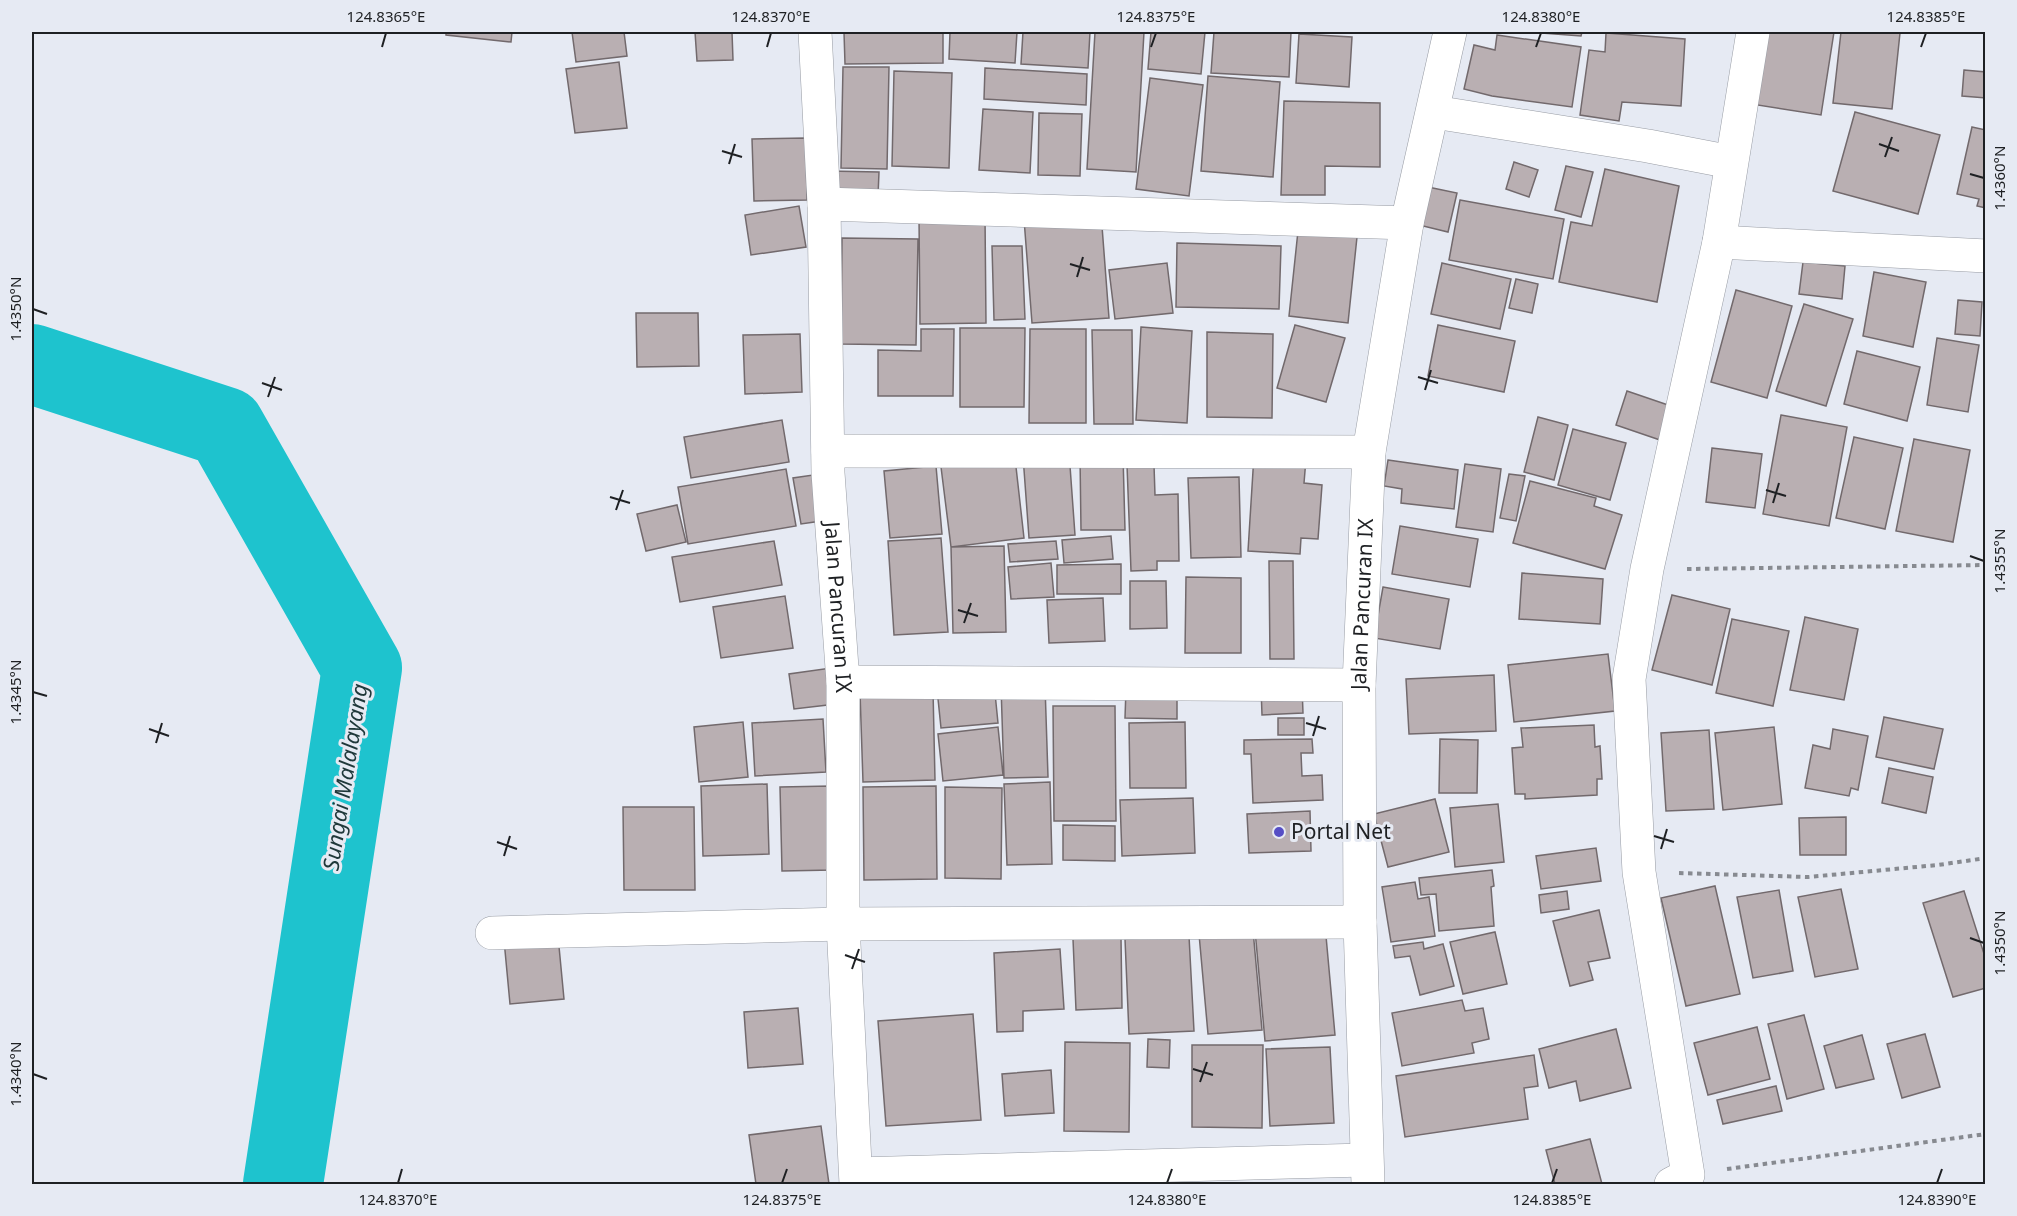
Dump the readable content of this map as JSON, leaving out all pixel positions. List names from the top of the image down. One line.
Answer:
{"streets":{"street":["Jalan Pancuran IX"]},"water":["Sungai Malalayang"],"places":["Portal Net"],"coordinates":["124.8365°E","124.8370°E","124.8375°E","124.8380°E","124.8385°E","1.4360°N","1.4350°N","1.4355°N","1.4345°N","1.4340°N","124.8390°E"]}
